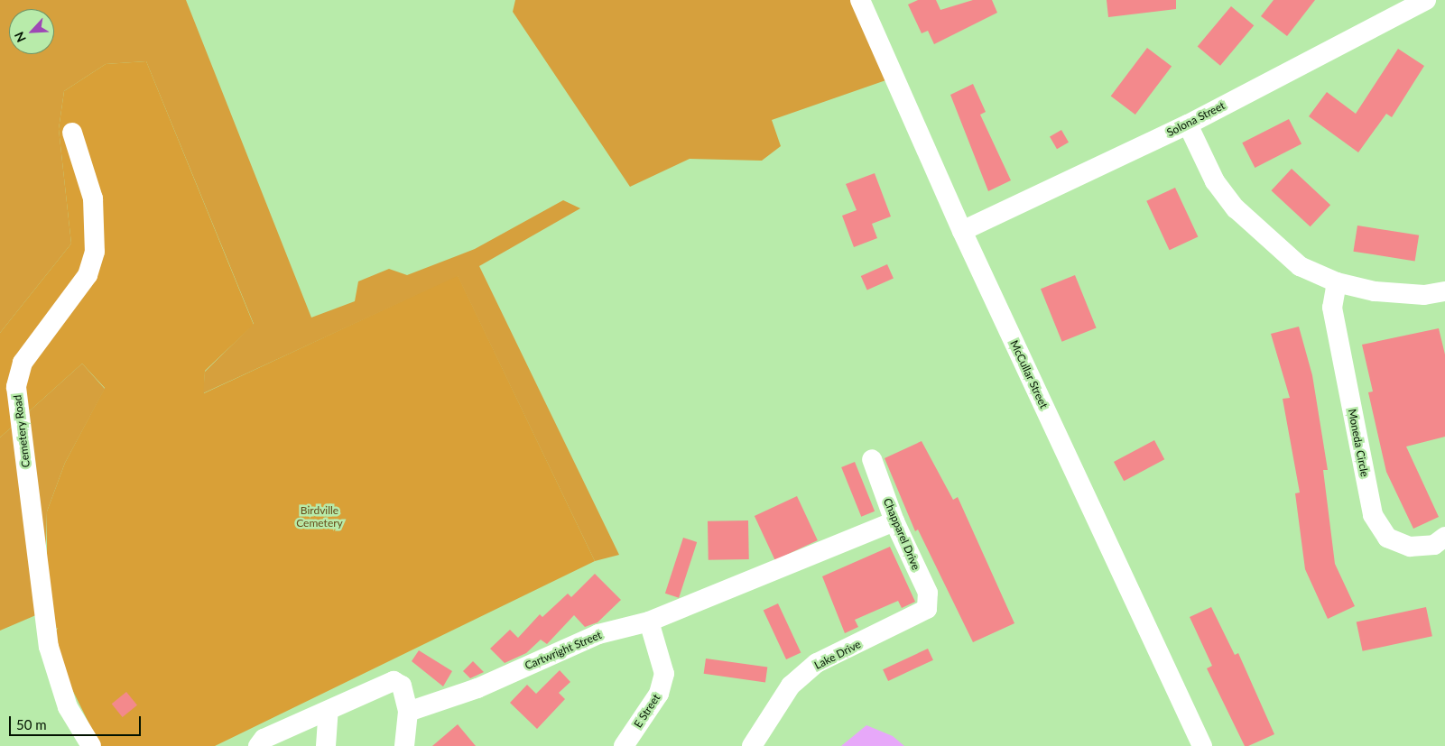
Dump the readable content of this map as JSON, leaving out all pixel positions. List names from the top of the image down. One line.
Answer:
{"streets":{"street":["Solona Street","McCullar Street","Cemetery Road","Moneda Circle","Chapparel Drive","Cartwright Street","Lake Drive","E Street"]},"crossings":[["Solona Street","McCullar Street"],["Chapparel Drive","Cartwright Street"],["Chapparel Drive","Lake Drive"],["Cartwright Street","E Street"]],"parks":["Birdville Cemetery"],"scale_bar":"50 m","north":"bottom left"}
